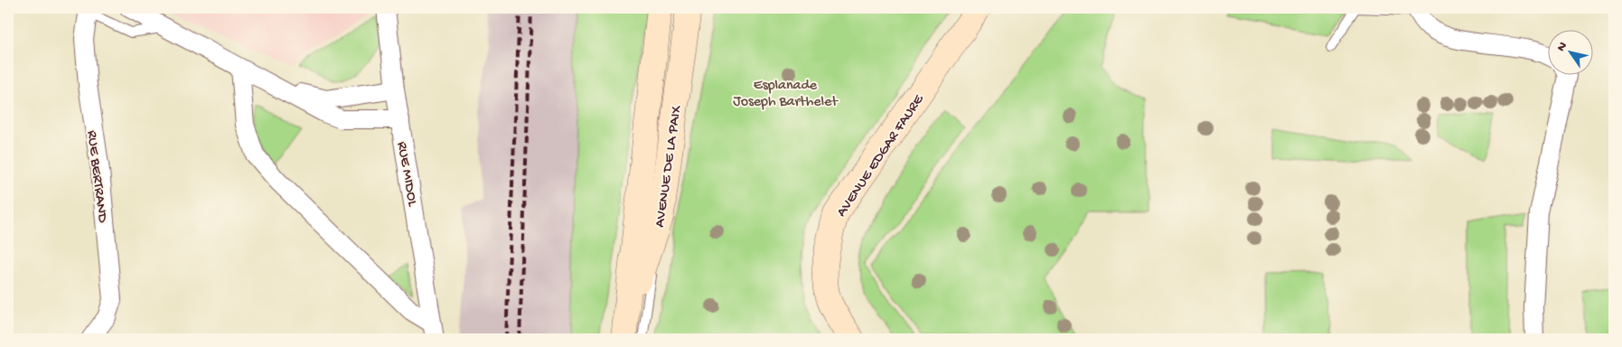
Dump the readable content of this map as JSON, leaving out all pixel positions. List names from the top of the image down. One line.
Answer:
{"streets":{"main road":["AVENUE EDGAR FAURE","AVENUE DE LA PAIX"],"street":["RUE MIDOL","RUE BERTRAND"]},"parks":["Esplanade Joseph Barthelet"],"north":"top left"}
